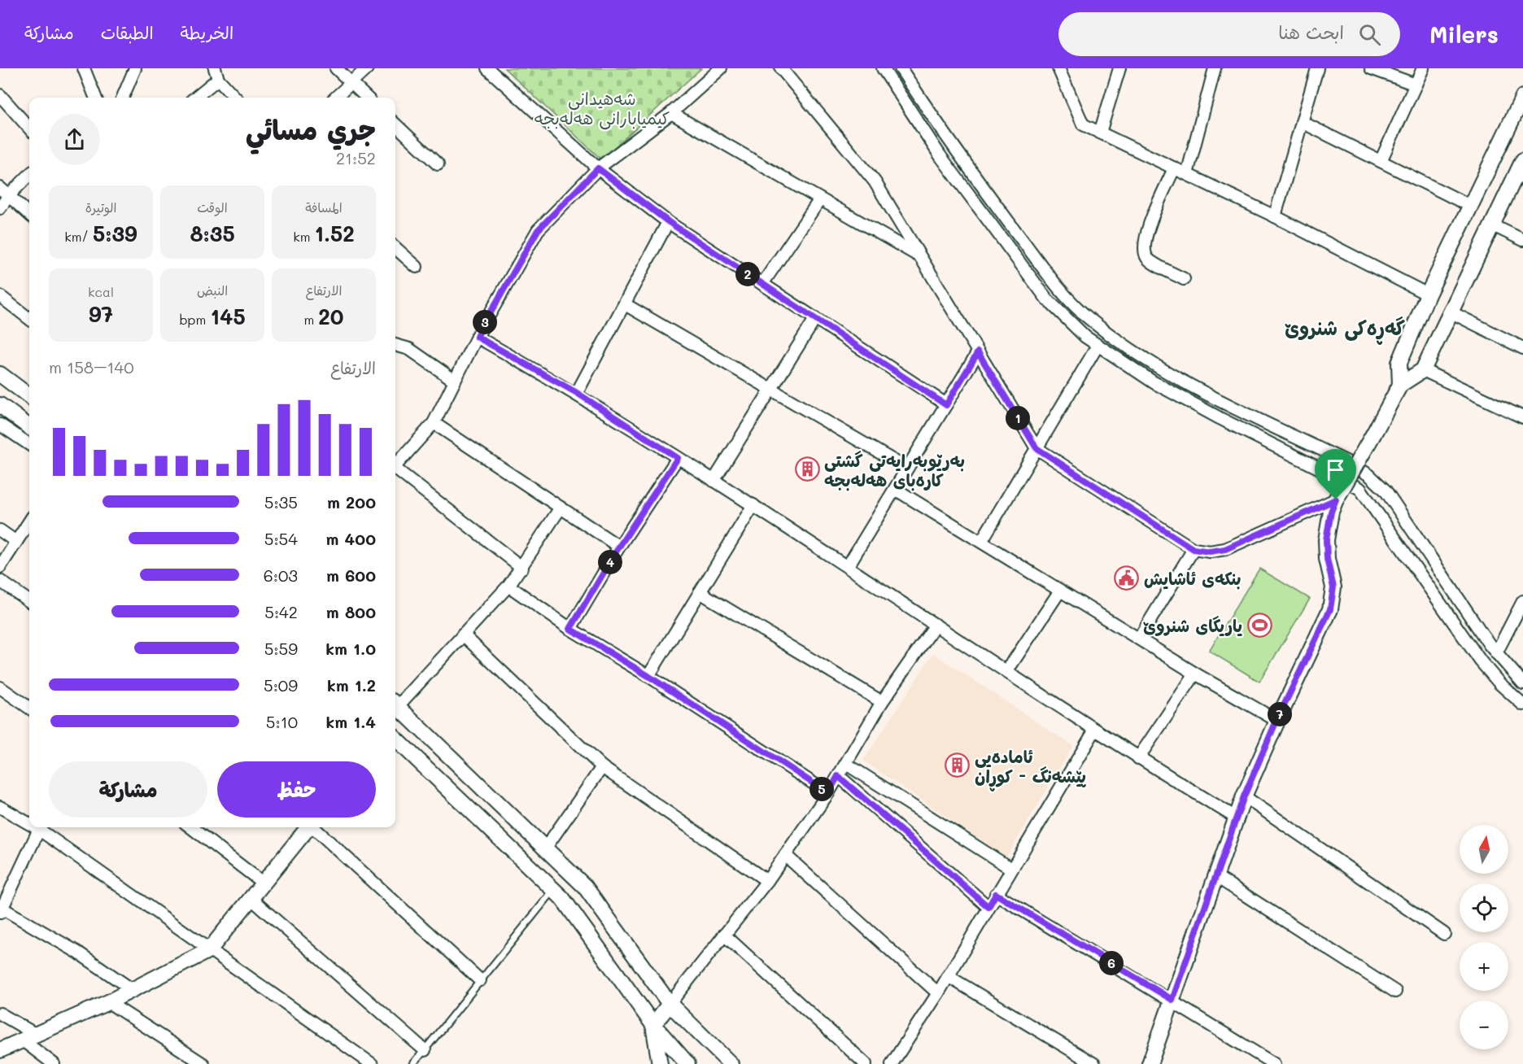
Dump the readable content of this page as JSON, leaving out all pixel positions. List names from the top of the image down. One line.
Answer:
{"districts":["گەڕەکی شنروێ"],"parks":["شەھیدانی کیمیابارانی ھەلەبجە"],"places":{"building":["بەرێوبەرایەتی گشتی کارەبای هەلەبجە","ئامادەیی پێشەنگ - کوڕان"],"public building":["بنکەی ئاشایش"],"sports":["یاریگای شنروێ"]},"north":"top","page":{"header":"Milers","search":"ابحث هنا","nav":["الخريطة","الطبقات","مشاركة"],"heading":["جري مسائي","21:52"],"stats":[["المسافة","1.52 km"],["الوقت","8:35"],["الوتيرة","5:39 /km"],["الارتفاع","20 m"],["النبض","145 bpm"],["kcal","97"]],"pins":["2","3","1","4","7","5","6"],"chart":["الارتفاع","140–158 m"],"list":[{"name":"200 m","note":"5:35"},{"name":"400 m","note":"5:54"},{"name":"600 m","note":"6:03"},{"name":"800 m","note":"5:42"},{"name":"1.0 km","note":"5:59"},{"name":"1.2 km","note":"5:09"},{"name":"1.4 km","note":"5:10"}],"buttons":["حفظ","مشاركة"],"map_buttons":["+","−"]}}
